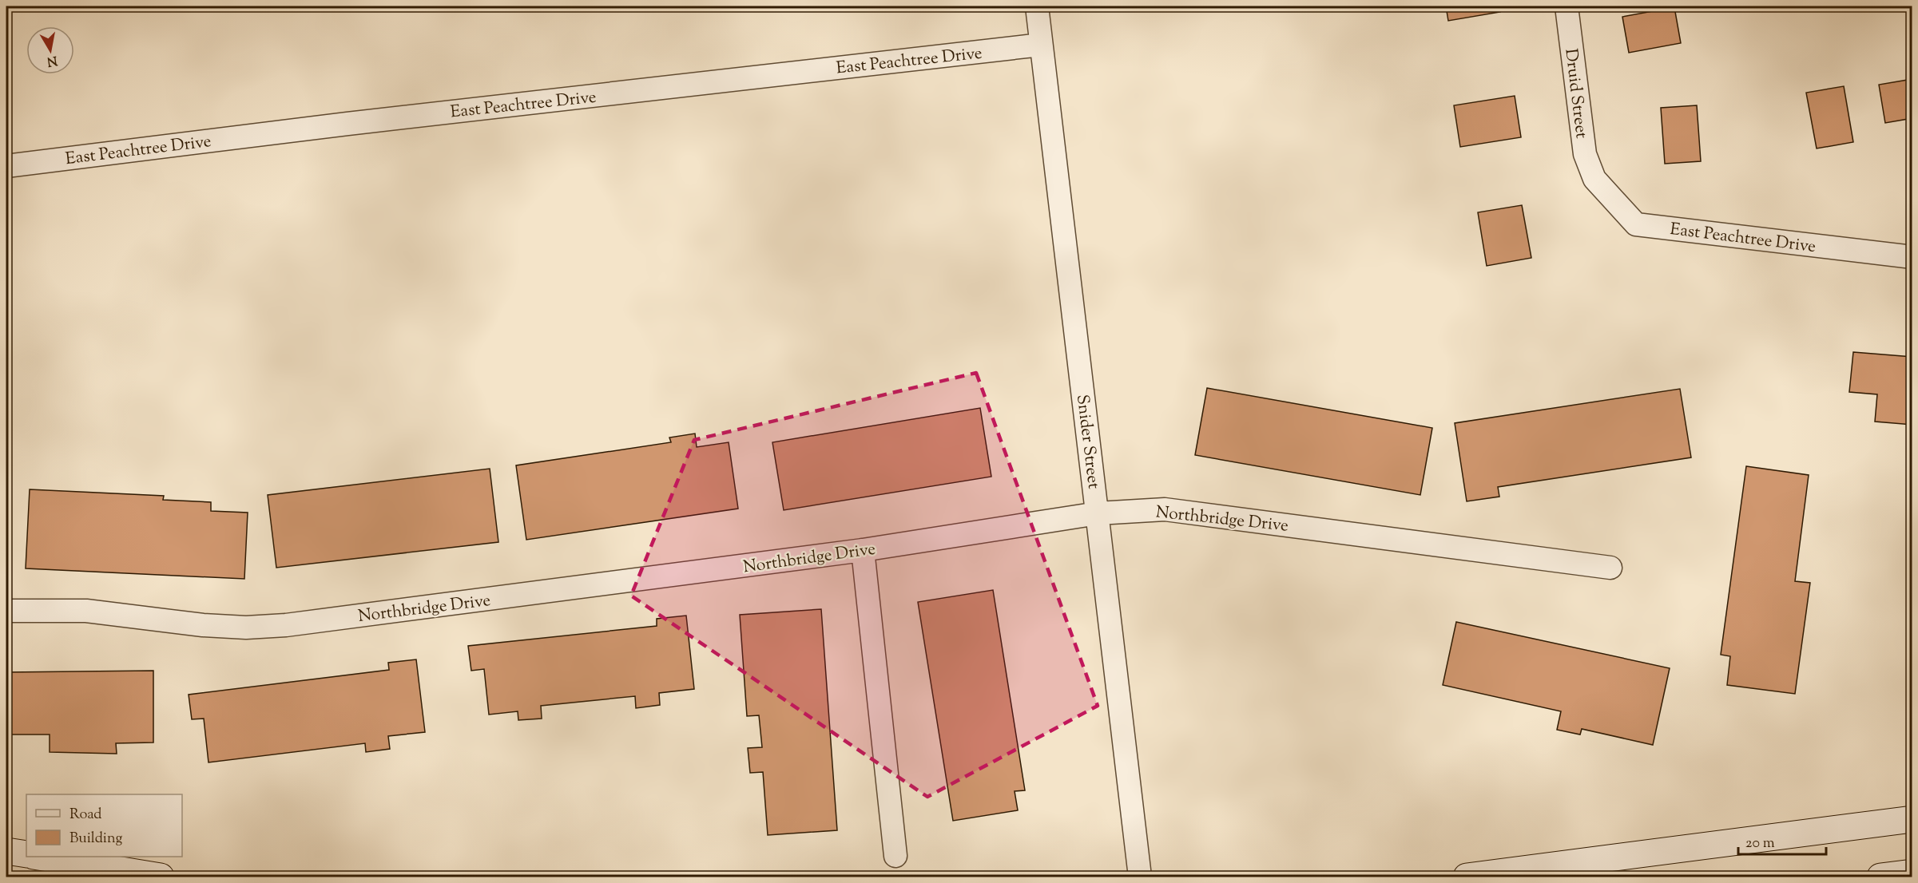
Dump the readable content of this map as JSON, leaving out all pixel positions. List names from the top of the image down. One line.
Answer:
{"streets":{"street":["East Peachtree Drive","Druid Street","Snider Street","Northbridge Drive"]},"crossings":[["East Peachtree Drive","Druid Street"],["East Peachtree Drive","Snider Street"],["Snider Street","Northbridge Drive"]],"legend":["Road","Building"],"scale_bar":"20 m","north":"bottom"}
